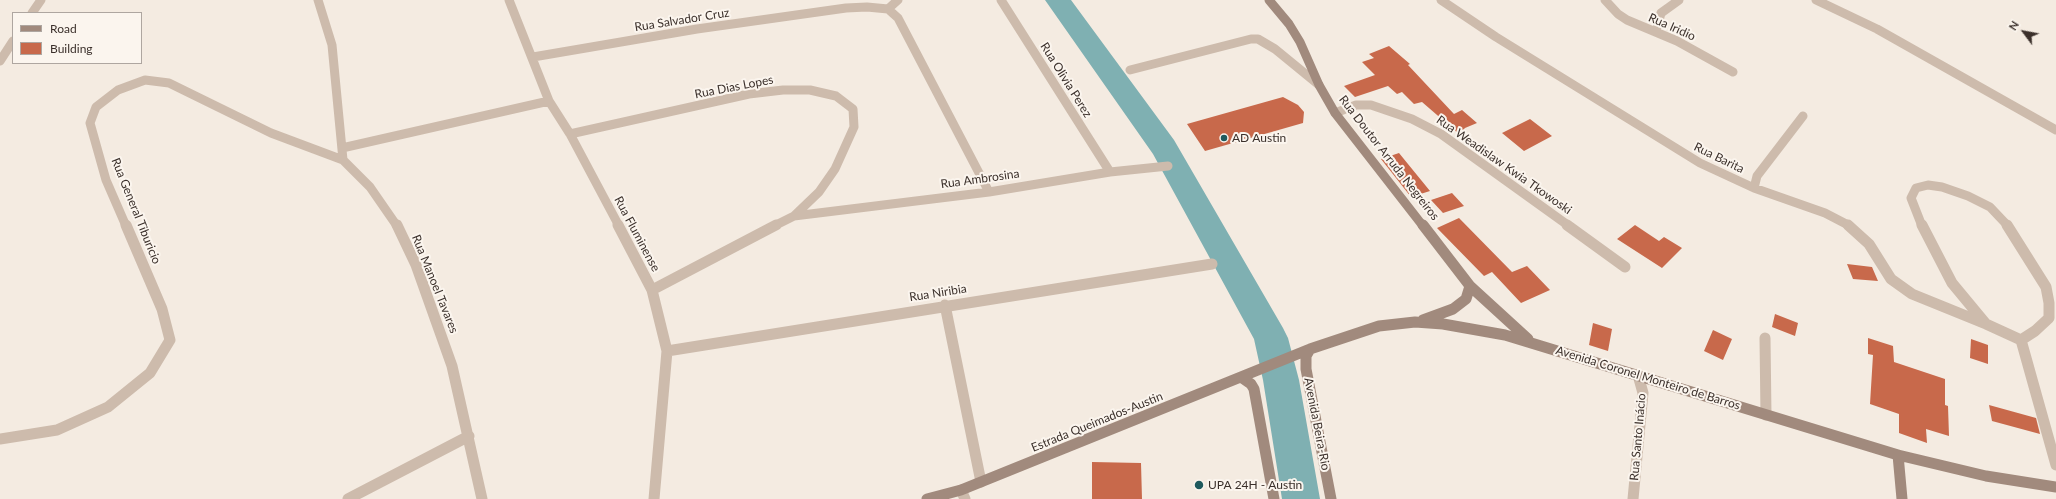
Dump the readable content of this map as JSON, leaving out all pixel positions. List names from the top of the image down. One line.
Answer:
{"streets":{"main road":["Rua Doutor Arruda Negreiros","Avenida Coronel Monteiro de Barros","Estrada Queimados-Austin","Avenida Beira-Rio"],"street":["Rua Salvador Cruz","Rua Iridio","Rua Olivia Perez","Rua Dias Lopes","Rua Barita","Rua Weadislaw Kwia Tkowoski","Rua Ambrosina","Rua General Tiburicio","Rua Fluminense","Rua Manoel Tavares","Rua Niribia","Rua Santo Inácio"]},"crossings":[["Rua Salvador Cruz","Rua Fluminense"],["Rua Olivia Perez","Rua Ambrosina"],["Rua Dias Lopes","Rua Ambrosina"],["Rua Dias Lopes","Rua Fluminense"],["Rua Doutor Arruda Negreiros","Rua Weadislaw Kwia Tkowoski"],["Rua Doutor Arruda Negreiros","Avenida Coronel Monteiro de Barros"],["Rua General Tiburicio","Rua Manoel Tavares"],["Rua Fluminense","Rua Niribia"],["Avenida Coronel Monteiro de Barros","Estrada Queimados-Austin"],["Avenida Coronel Monteiro de Barros","Avenida Beira-Rio"],["Avenida Coronel Monteiro de Barros","Rua Santo Inácio"]],"places":["AD Austin","UPA 24H - Austin"],"legend":["Road","Building"],"north":"top left"}
